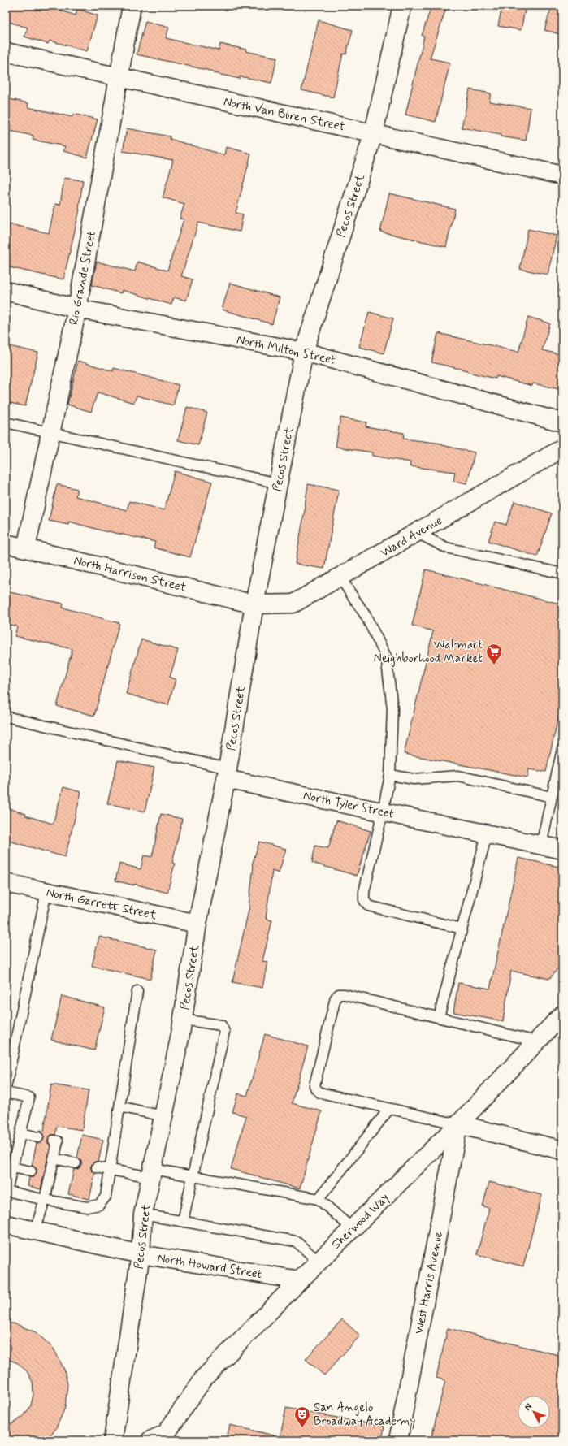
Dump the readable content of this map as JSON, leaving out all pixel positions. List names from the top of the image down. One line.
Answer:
{"streets":{"street":["North Van Buren Street","Pecos Street","Rio Grande Street","North Milton Street","Ward Avenue","North Harrison Street","North Tyler Street","North Garrett Street","Sherwood Way","North Howard Street","West Harris Avenue"]},"crossings":[["North Van Buren Street","Pecos Street"],["North Van Buren Street","Rio Grande Street"],["Pecos Street","North Milton Street"],["Pecos Street","Ward Avenue"],["Pecos Street","North Harrison Street"],["Pecos Street","North Tyler Street"],["Pecos Street","North Garrett Street"],["Pecos Street","North Howard Street"],["Rio Grande Street","North Milton Street"],["Rio Grande Street","North Harrison Street"],["Ward Avenue","North Harrison Street"],["Sherwood Way","North Howard Street"],["Sherwood Way","West Harris Avenue"]],"places":{"supermarket":["Walmart Neighborhood Market"],"theatre":["San Angelo Broadway Academy"]},"north":"top left"}
